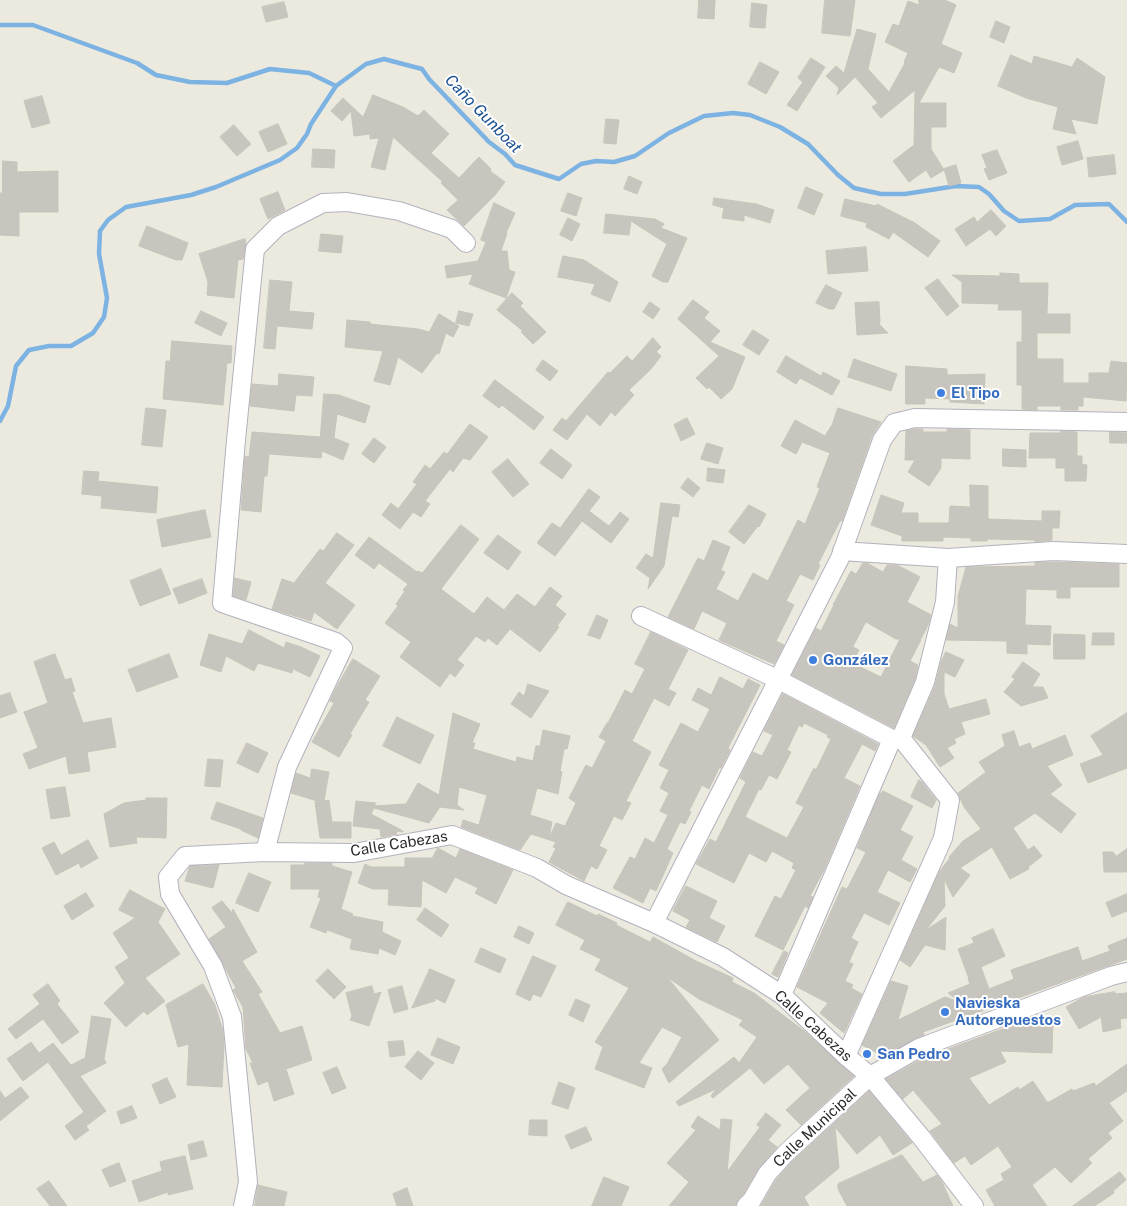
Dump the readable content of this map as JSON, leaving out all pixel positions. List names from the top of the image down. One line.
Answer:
{"streets":{"street":["Calle Cabezas","Calle Municipal"]},"crossings":[["Calle Cabezas","Calle Municipal"]],"water":["Caño Gunboat"],"places":["El Tipo","González","Navieska Autorepuestos","San Pedro"]}
